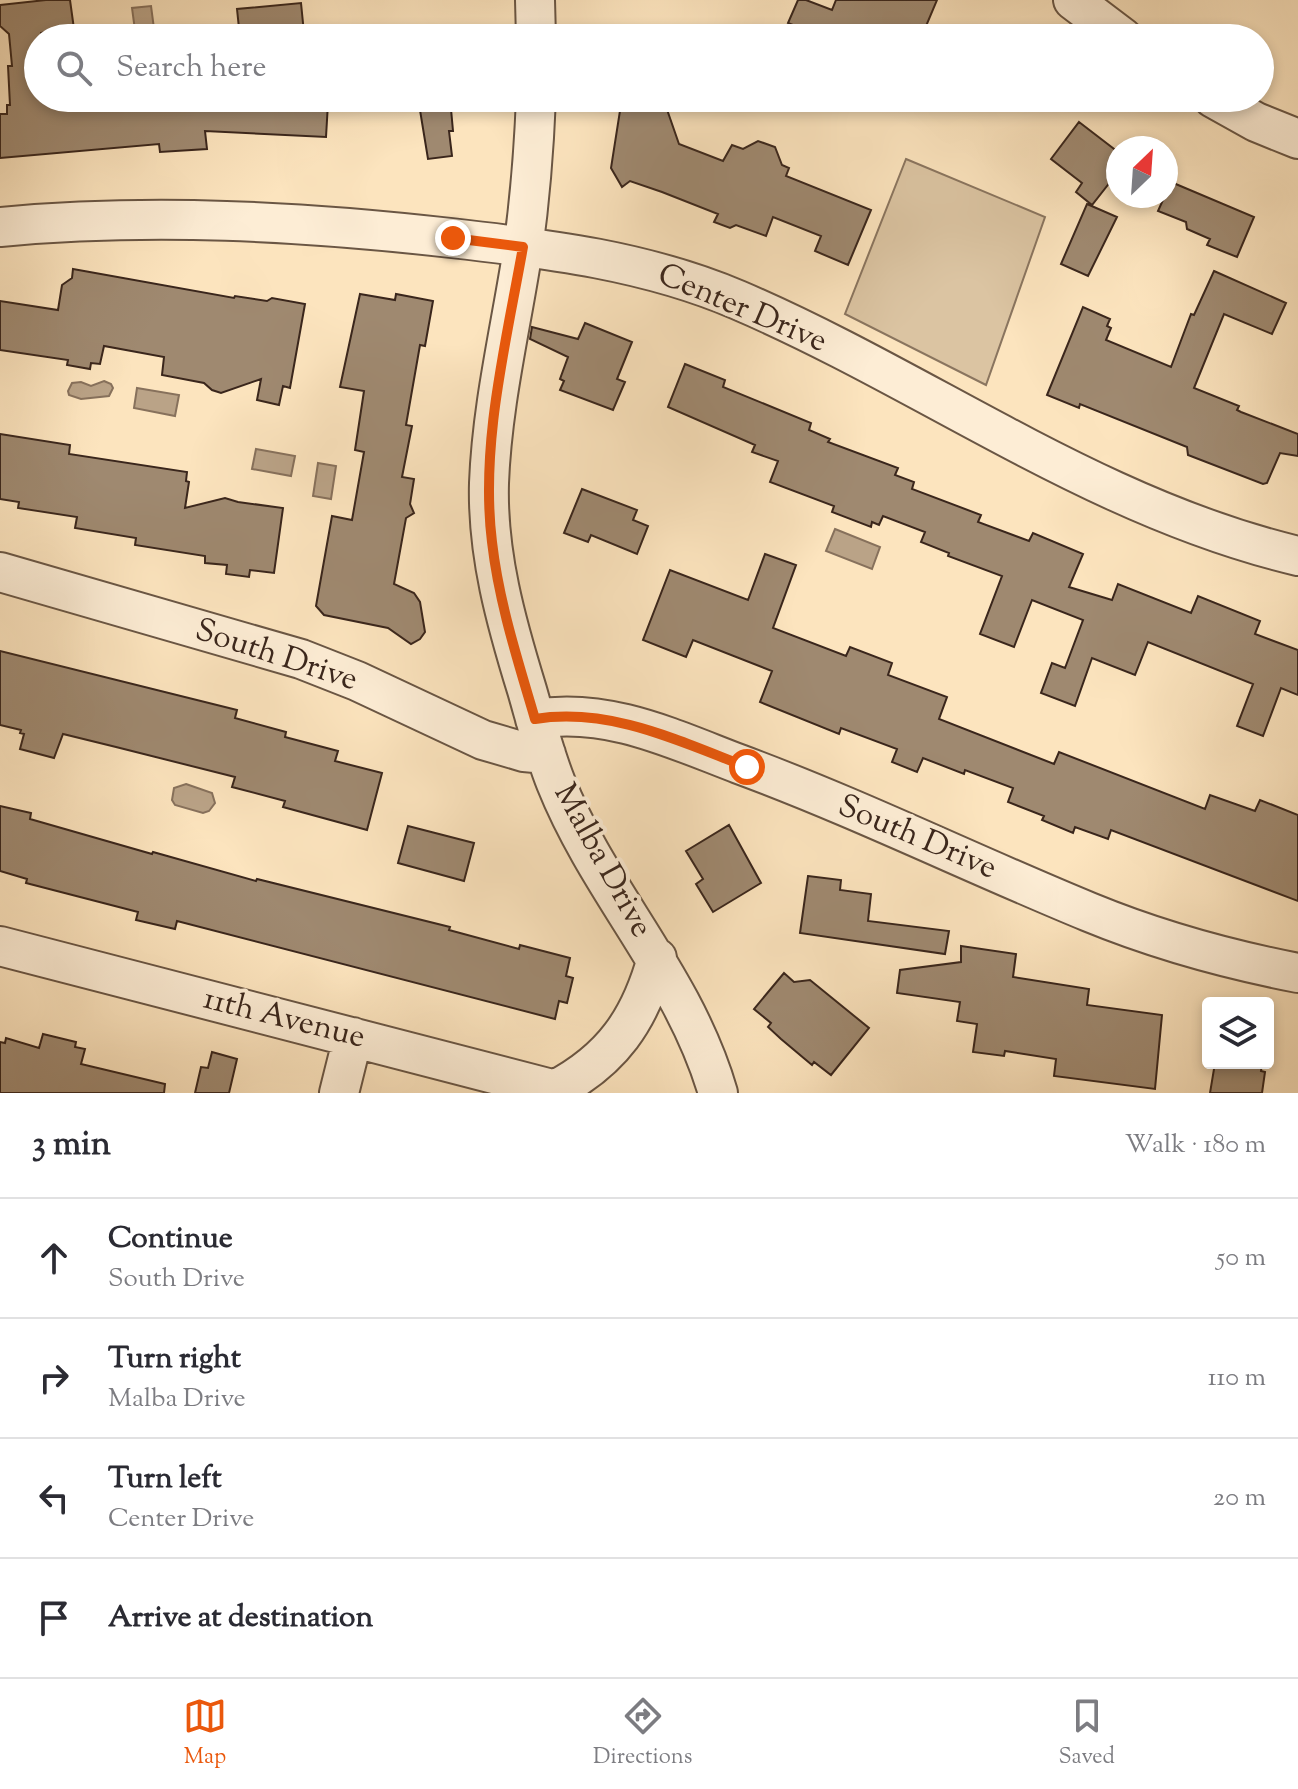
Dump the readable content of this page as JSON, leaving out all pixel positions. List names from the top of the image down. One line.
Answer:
{"streets":{"street":["Center Drive","South Drive","Malba Drive","11th Avenue"]},"crossings":[["Center Drive","Malba Drive"],["South Drive","Malba Drive"]],"north":"top right","page":{"search":"Search here","heading":["3 min","Walk · 180 m"],"list":[["Continue","South Drive","50 m"],["Turn right","Malba Drive","110 m"],["Turn left","Center Drive","20 m"],"Arrive at destination"],"nav":["Map","Directions","Saved"]}}
